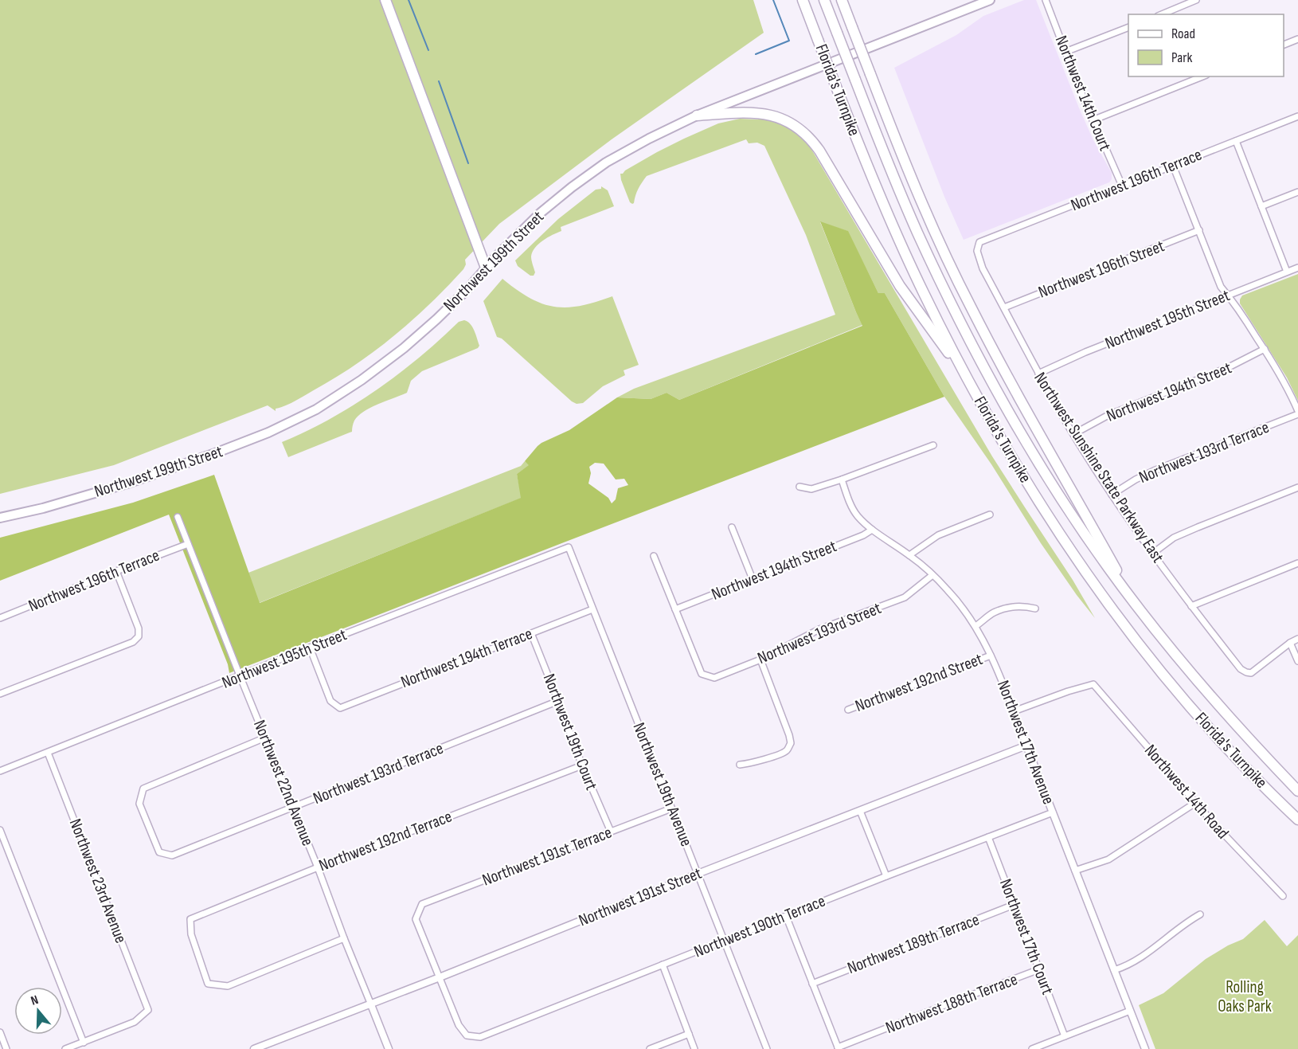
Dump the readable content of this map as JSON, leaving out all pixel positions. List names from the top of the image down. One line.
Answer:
{"streets":{"highway":["Florida's Turnpike"],"main road":["Northwest 199th Street"],"street":["Northwest 14th Court","Northwest 196th Terrace","Northwest 196th Street","Northwest 195th Street","Northwest 194th Street","Northwest 193rd Terrace","Northwest Sunshine State Parkway East","Northwest 193rd Street","Northwest 194th Terrace","Northwest 192nd Street","Northwest 19th Court","Northwest 17th Avenue","Northwest 22nd Avenue","Northwest 19th Avenue","Northwest 14th Road","Northwest 192nd Terrace","Northwest 191st Terrace","Northwest 23rd Avenue","Northwest 191st Street","Northwest 190th Terrace","Northwest 17th Court","Northwest 189th Terrace","Northwest 188th Terrace"]},"crossings":[["Northwest 14th Court","Northwest 196th Terrace"],["Northwest 196th Terrace","Northwest Sunshine State Parkway East"],["Northwest 196th Terrace","Northwest 22nd Avenue"],["Northwest 196th Street","Northwest Sunshine State Parkway East"],["Northwest 195th Street","Northwest Sunshine State Parkway East"],["Northwest 195th Street","Northwest 194th Terrace"],["Northwest 195th Street","Northwest 22nd Avenue"],["Northwest 195th Street","Northwest 19th Avenue"],["Northwest 195th Street","Northwest 23rd Avenue"],["Northwest 194th Street","Northwest Sunshine State Parkway East"],["Northwest 194th Street","Northwest 193rd Street"],["Northwest 194th Street","Northwest 17th Avenue"],["Northwest 193rd Terrace","Northwest Sunshine State Parkway East"],["Northwest 193rd Terrace","Northwest 19th Court"],["Northwest 193rd Terrace","Northwest 22nd Avenue"],["Northwest 193rd Street","Northwest 17th Avenue"],["Northwest 194th Terrace","Northwest 19th Court"],["Northwest 194th Terrace","Northwest 19th Avenue"],["Northwest 192nd Street","Northwest 17th Avenue"],["Northwest 19th Court","Northwest 192nd Terrace"],["Northwest 19th Court","Northwest 191st Terrace"],["Northwest 17th Avenue","Northwest 14th Road"],["Northwest 17th Avenue","Northwest 191st Street"],["Northwest 17th Avenue","Northwest 190th Terrace"],["Northwest 22nd Avenue","Northwest 192nd Terrace"],["Northwest 22nd Avenue","Northwest 191st Street"],["Northwest 19th Avenue","Northwest 191st Terrace"],["Northwest 19th Avenue","Northwest 191st Street"],["Northwest 19th Avenue","Northwest 190th Terrace"],["Northwest 191st Terrace","Northwest 191st Street"],["Northwest 191st Terrace","Northwest 190th Terrace"],["Northwest 191st Street","Northwest 190th Terrace"],["Northwest 190th Terrace","Northwest 17th Court"],["Northwest 17th Court","Northwest 189th Terrace"],["Northwest 17th Court","Northwest 188th Terrace"]],"parks":["Rolling Oaks Park"],"legend":["Road","Park"],"north":"top"}
